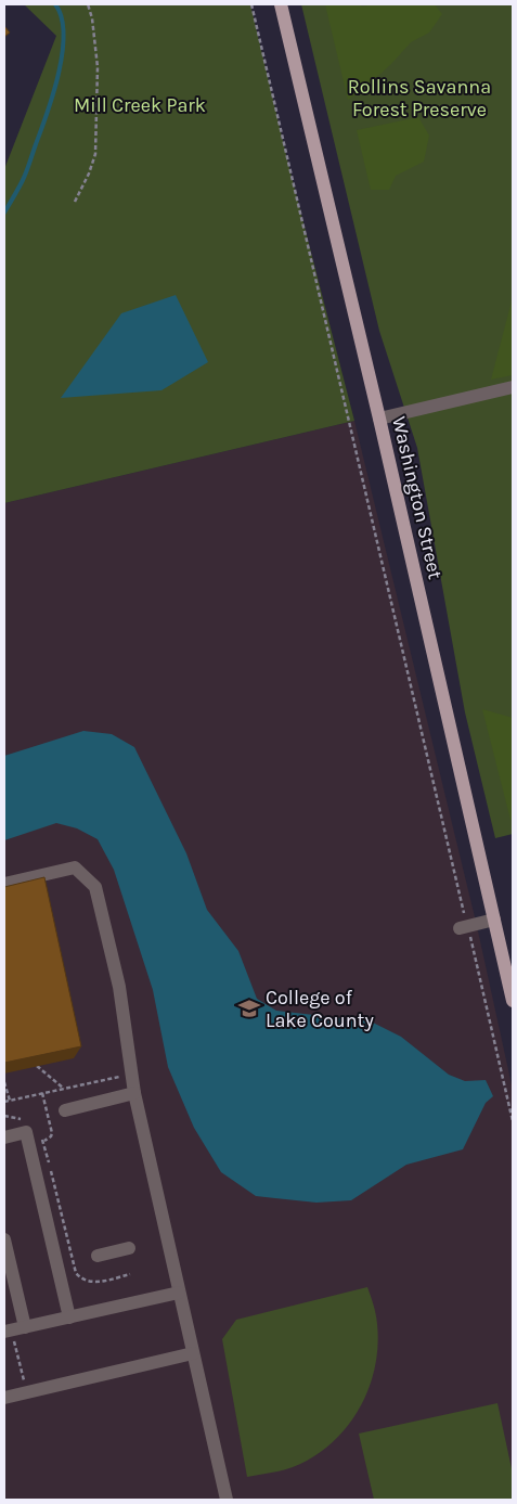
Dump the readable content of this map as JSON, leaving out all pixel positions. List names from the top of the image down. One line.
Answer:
{"streets":{"main road":["Washington Street"]},"parks":["Rollins Savanna Forest Preserve","Mill Creek Park"],"places":{"school or university":["College of Lake County"]}}
